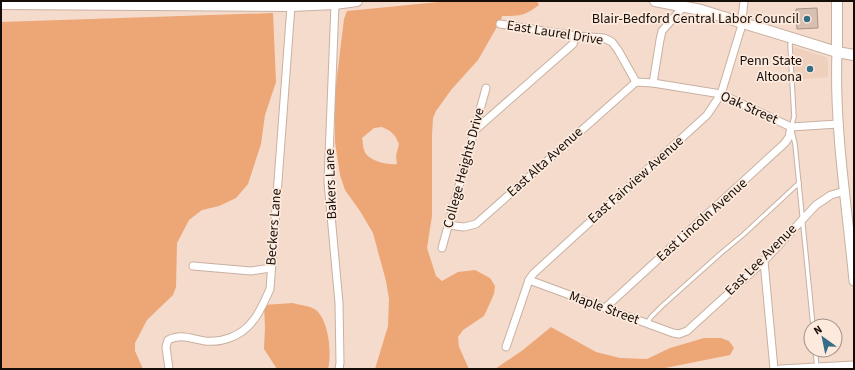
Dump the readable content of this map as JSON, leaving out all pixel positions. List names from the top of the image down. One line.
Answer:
{"streets":{"street":["East Laurel Drive","Oak Street","East Alta Avenue","College Heights Drive","East Fairview Avenue","Bakers Lane","East Lincoln Avenue","Beckers Lane","East Lee Avenue","Maple Street"]},"crossings":[["East Laurel Drive","Oak Street"],["East Laurel Drive","East Alta Avenue"],["Oak Street","East Alta Avenue"],["Oak Street","East Fairview Avenue"],["Oak Street","East Lincoln Avenue"],["East Alta Avenue","College Heights Drive"],["East Fairview Avenue","Maple Street"],["East Lincoln Avenue","Maple Street"],["East Lee Avenue","Maple Street"]],"places":["Blair-Bedford Central Labor Council","Penn State Altoona"],"north":"top left"}
